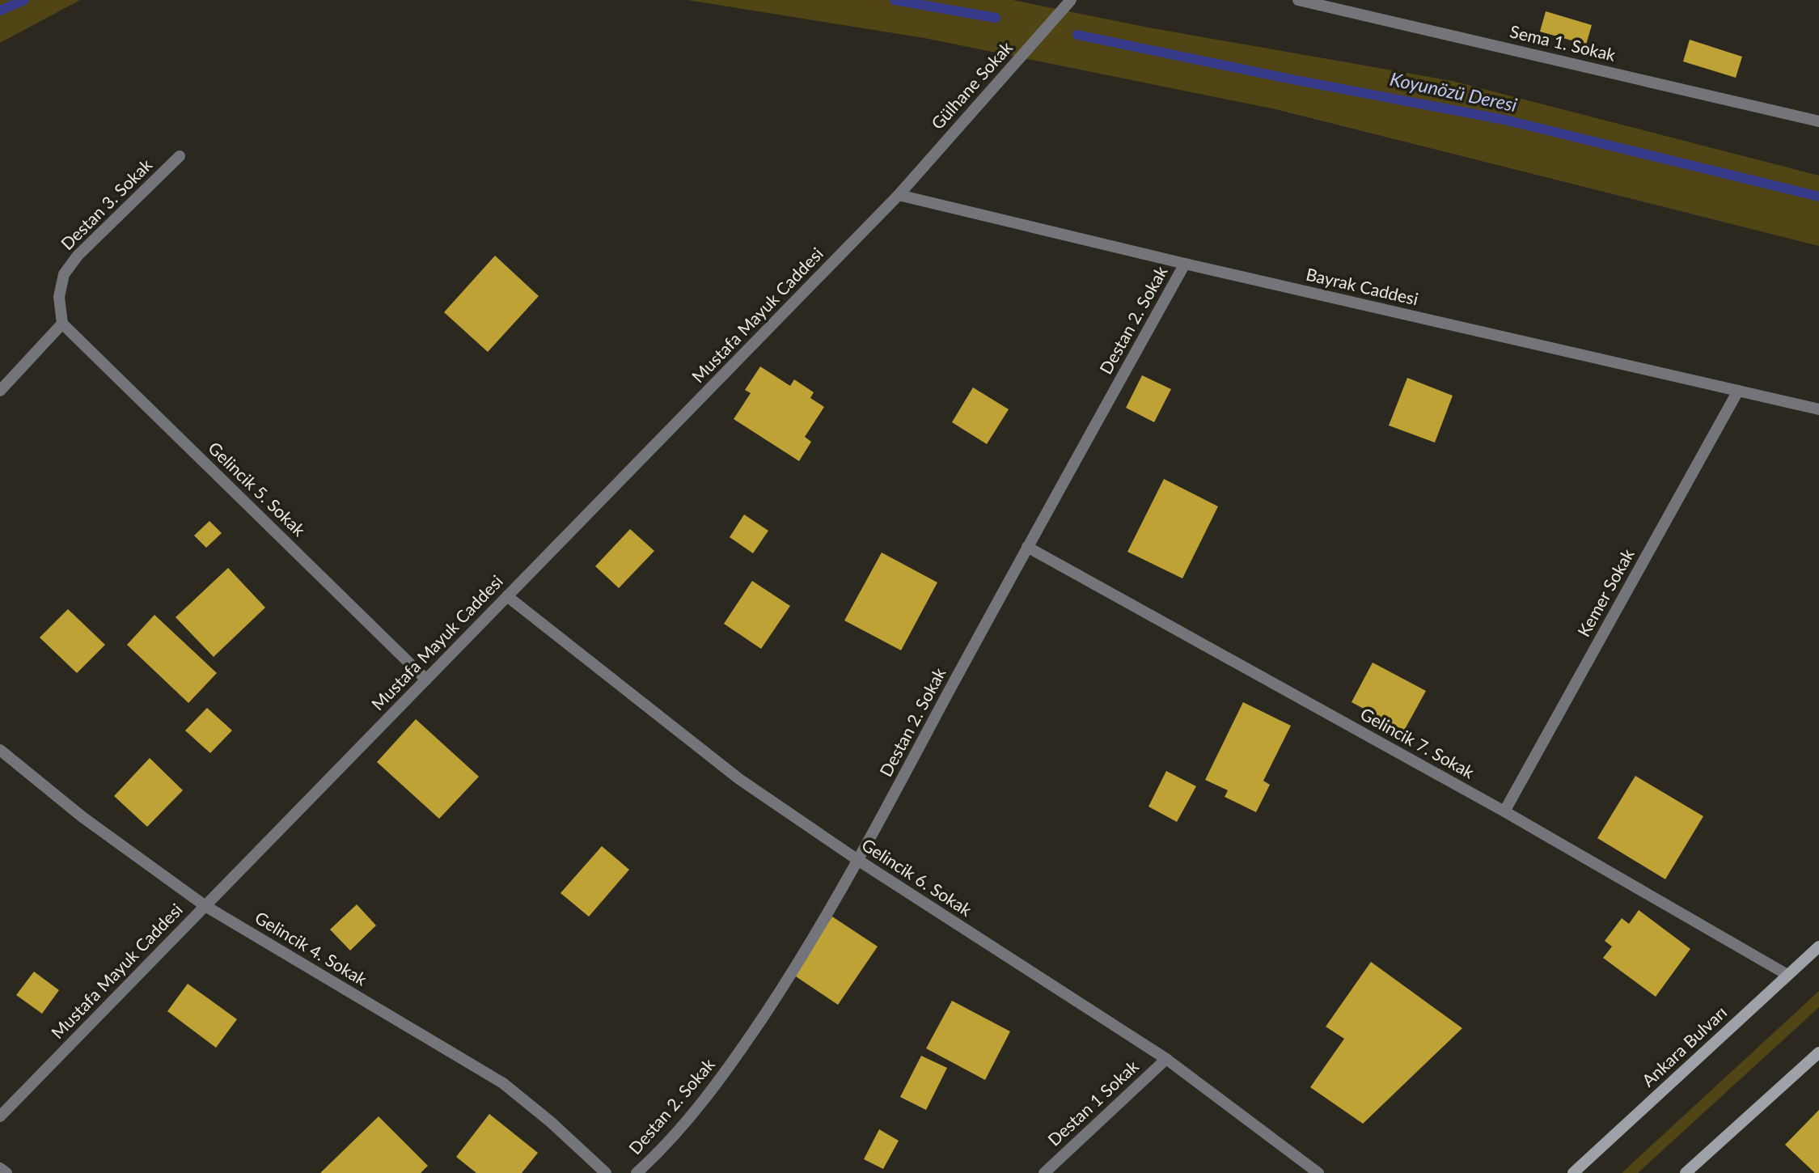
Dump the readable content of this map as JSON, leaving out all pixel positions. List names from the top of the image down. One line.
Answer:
{"streets":{"main road":["Ankara Bulvarı"],"street":["Sema 1. Sokak","Gülhane Sokak","Destan 3. Sokak","Bayrak Caddesi","Mustafa Mayuk Caddesi","Destan 2. Sokak","Gelincik 5. Sokak","Kemer Sokak","Gelincik 7. Sokak","Gelincik 6. Sokak","Gelincik 4. Sokak","Destan 1 Sokak"]},"crossings":[["Gülhane Sokak","Bayrak Caddesi"],["Gülhane Sokak","Mustafa Mayuk Caddesi"],["Destan 3. Sokak","Gelincik 5. Sokak"],["Bayrak Caddesi","Mustafa Mayuk Caddesi"],["Bayrak Caddesi","Destan 2. Sokak"],["Bayrak Caddesi","Kemer Sokak"],["Mustafa Mayuk Caddesi","Gelincik 5. Sokak"],["Mustafa Mayuk Caddesi","Gelincik 6. Sokak"],["Mustafa Mayuk Caddesi","Gelincik 4. Sokak"],["Destan 2. Sokak","Gelincik 7. Sokak"],["Destan 2. Sokak","Gelincik 6. Sokak"],["Kemer Sokak","Gelincik 7. Sokak"],["Gelincik 7. Sokak","Ankara Bulvarı"],["Gelincik 6. Sokak","Destan 1 Sokak"]],"water":["Koyunözü Deresi"]}
